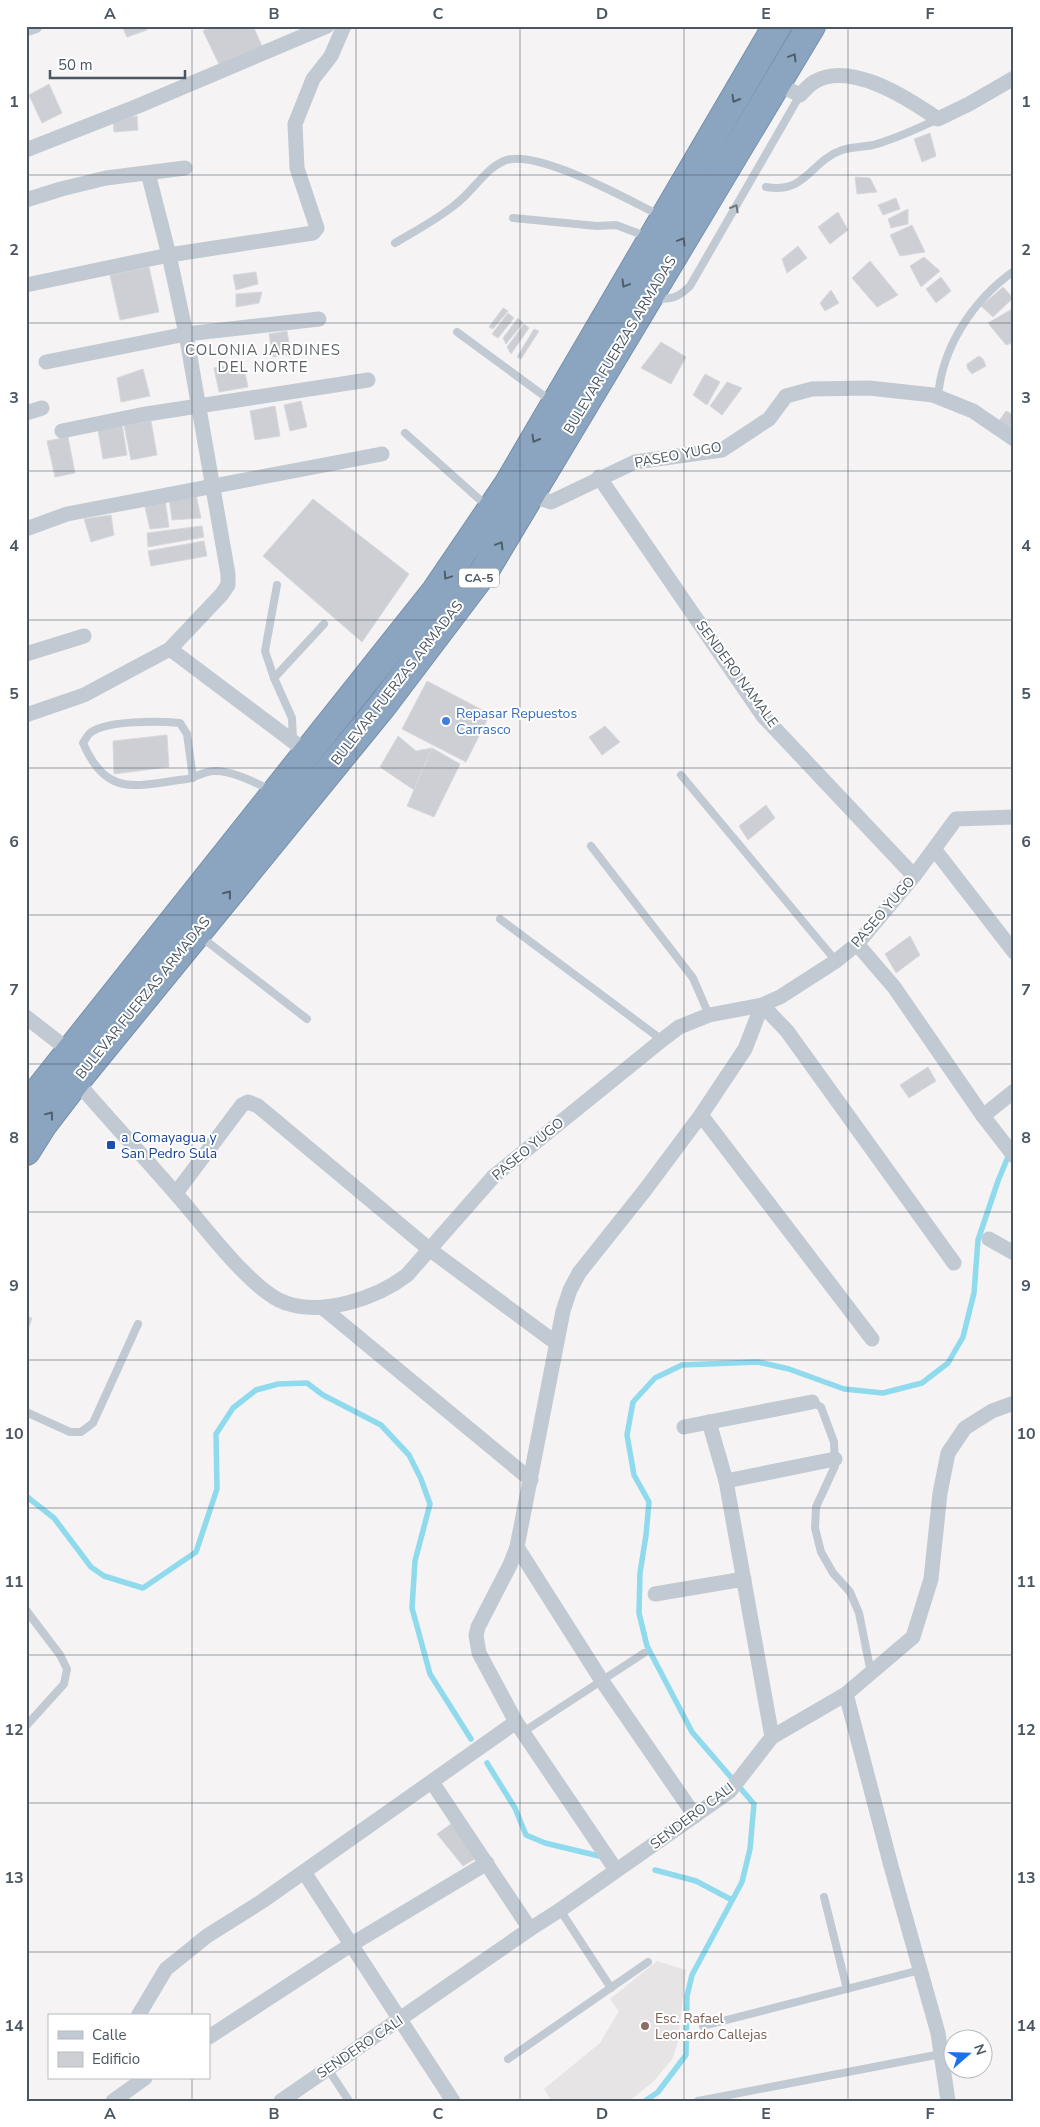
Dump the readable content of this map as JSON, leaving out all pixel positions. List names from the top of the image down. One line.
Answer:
{"streets":{"highway":["BULEVAR FUERZAS ARMADAS","CA-5"],"street":["PASEO YUGO","SENDERO NAMALE","SENDERO CALI"]},"crossings":[["BULEVAR FUERZAS ARMADAS","PASEO YUGO"],["PASEO YUGO","SENDERO NAMALE"]],"districts":["COLONIA JARDINES DEL NORTE"],"places":{"other":["Repasar Repuestos Carrasco","Esc. Rafael Leonardo Callejas"],"transit":["a Comayagua y San Pedro Sula"]},"legend":["Calle","Edificio"],"scale_bar":"50 m","north":"right","grid":{"columns":["A","B","C","D","E","F"],"rows":["1","2","3","4","5","6","7","8","9","10","11","12","13","14"]}}
